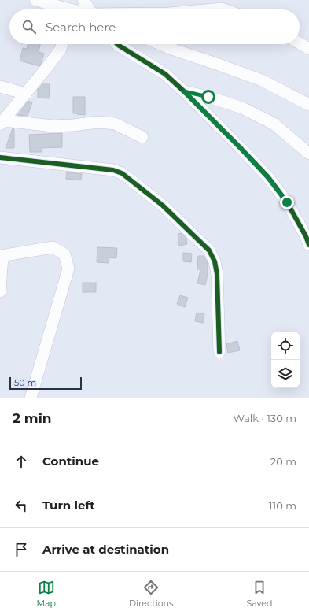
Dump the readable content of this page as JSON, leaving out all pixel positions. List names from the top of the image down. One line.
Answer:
{"scale_bar":"50 m","page":{"search":"Search here","scale":"50 m","heading":["2 min","Walk · 130 m"],"list":[["Continue","20 m"],["Turn left","110 m"],"Arrive at destination"],"nav":["Map","Directions","Saved"]}}
